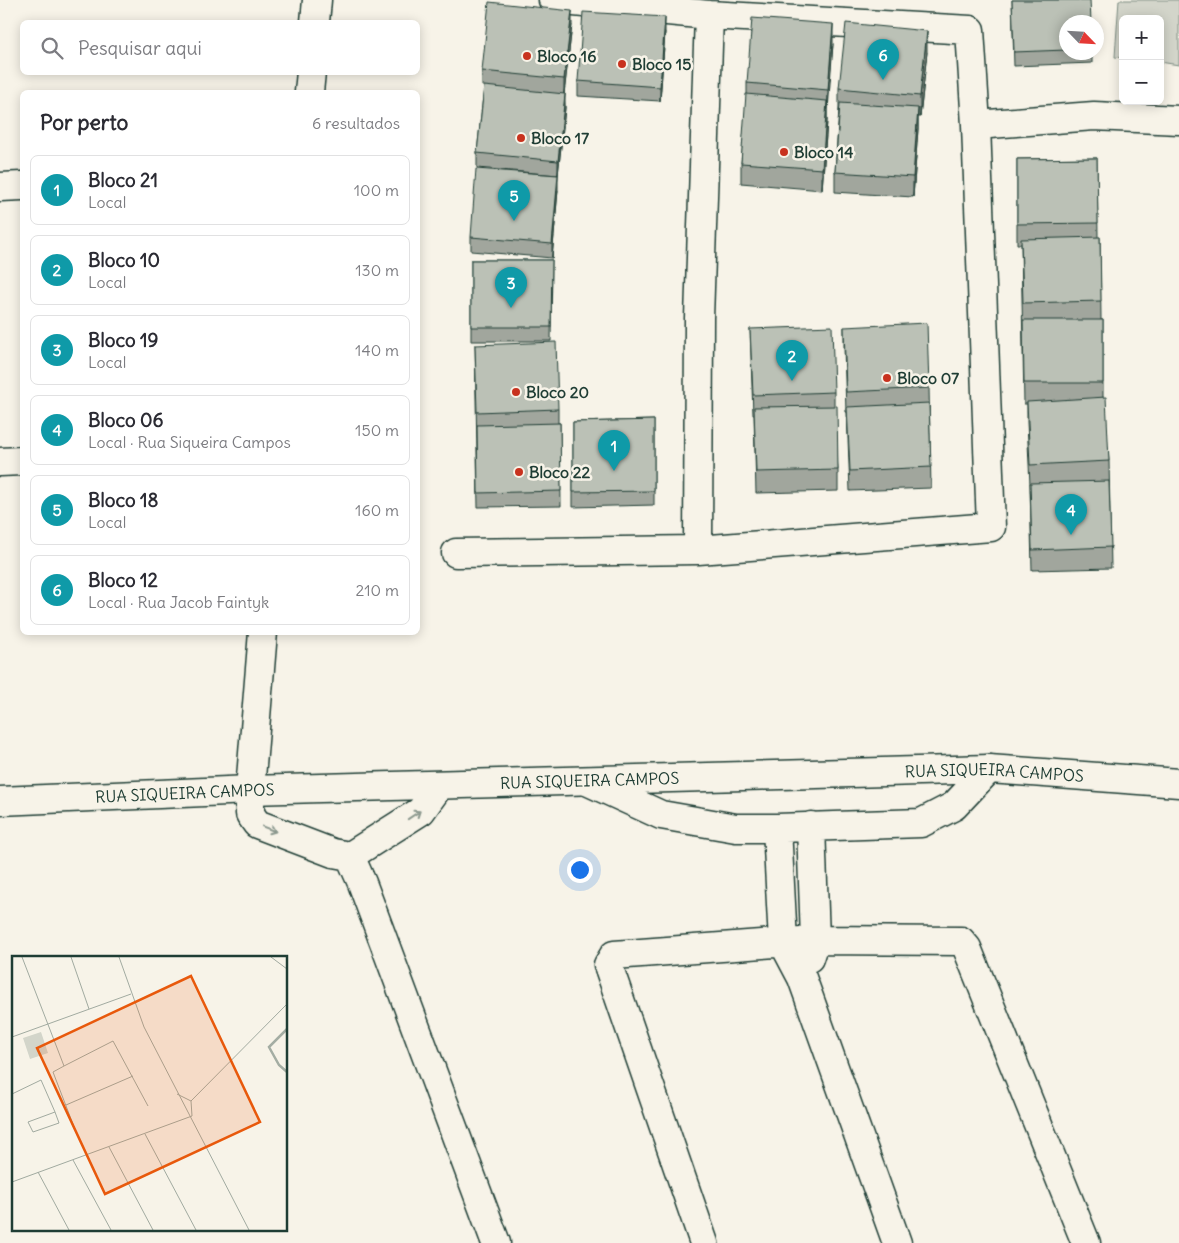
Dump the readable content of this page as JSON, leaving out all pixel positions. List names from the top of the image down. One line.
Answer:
{"streets":{"street":["RUA SIQUEIRA CAMPOS"]},"places":["Bloco 16","Bloco 15","Bloco 17","Bloco 14","Bloco 07","Bloco 20","Bloco 22"],"north":"bottom right","page":{"map_buttons":["+","−"],"search":"Pesquisar aqui","pins":["6","5","3","2","1","4"],"heading":["Por perto","6 resultados"],"list":[{"mark":"1","name":"Bloco 21","note":"Local","value":"100 m"},{"mark":"2","name":"Bloco 10","note":"Local","value":"130 m"},{"mark":"3","name":"Bloco 19","note":"Local","value":"140 m"},{"mark":"4","name":"Bloco 06","note":"Local · Rua Siqueira Campos","value":"150 m"},{"mark":"5","name":"Bloco 18","note":"Local","value":"160 m"},{"mark":"6","name":"Bloco 12","note":"Local · Rua Jacob Faintyk","value":"210 m"}]}}
